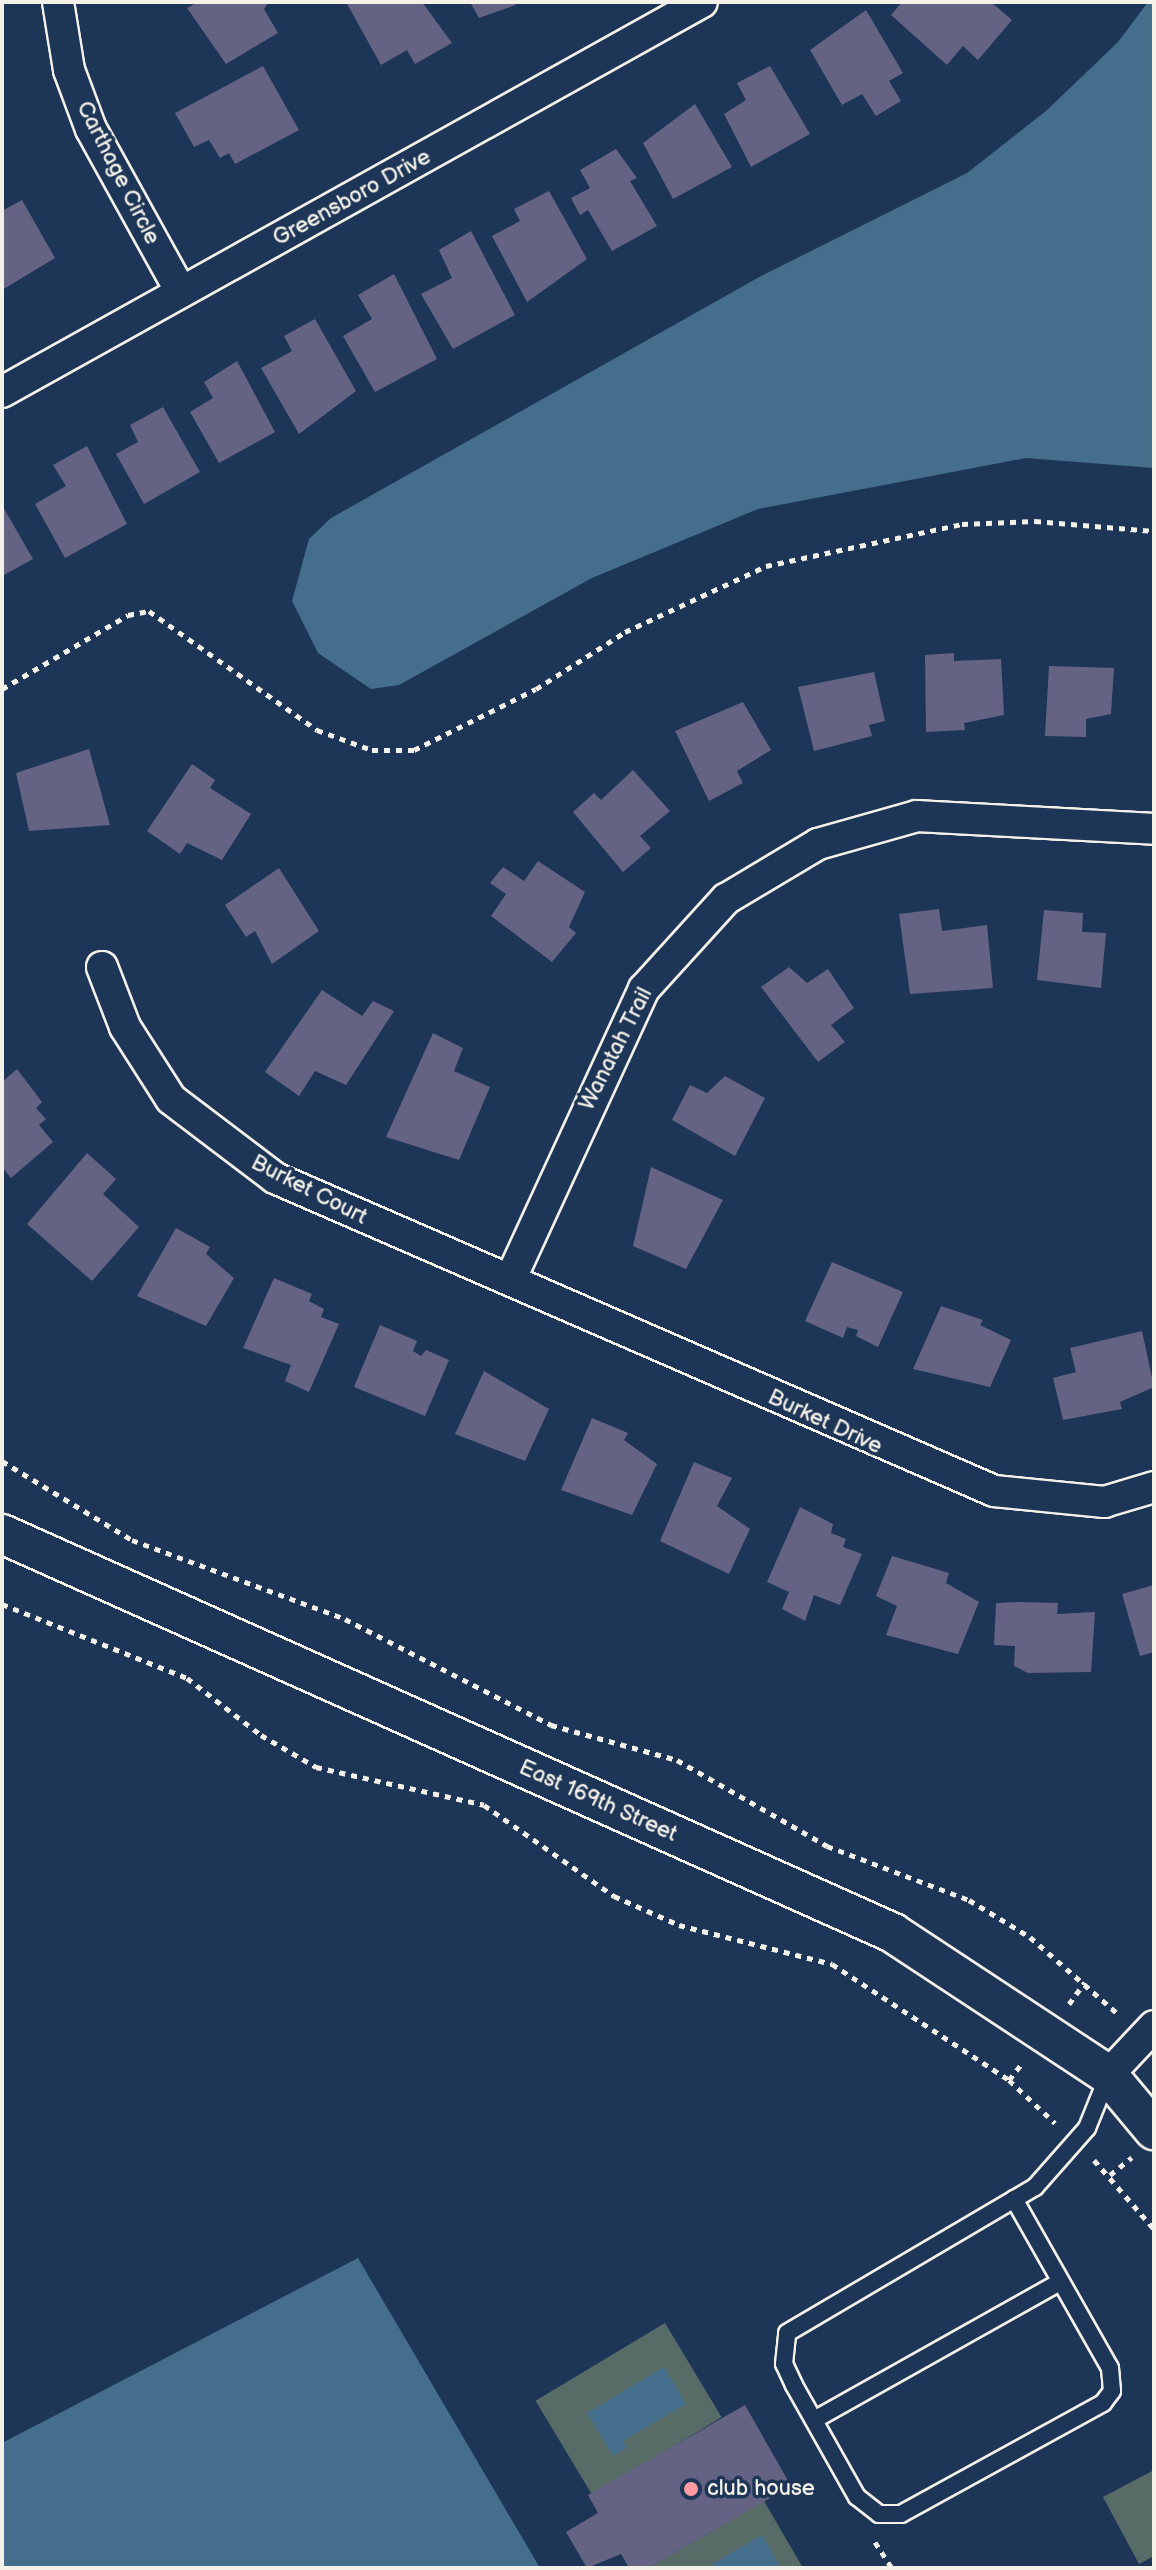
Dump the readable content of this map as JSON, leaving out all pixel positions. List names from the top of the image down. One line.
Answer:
{"streets":{"street":["Carthage Circle","Greensboro Drive","Wanatah Trail","Burket Court","Burket Drive","East 169th Street"]},"crossings":[["Carthage Circle","Greensboro Drive"],["Wanatah Trail","Burket Court"],["Wanatah Trail","Burket Drive"],["Burket Court","Burket Drive"]],"places":["club house"]}
